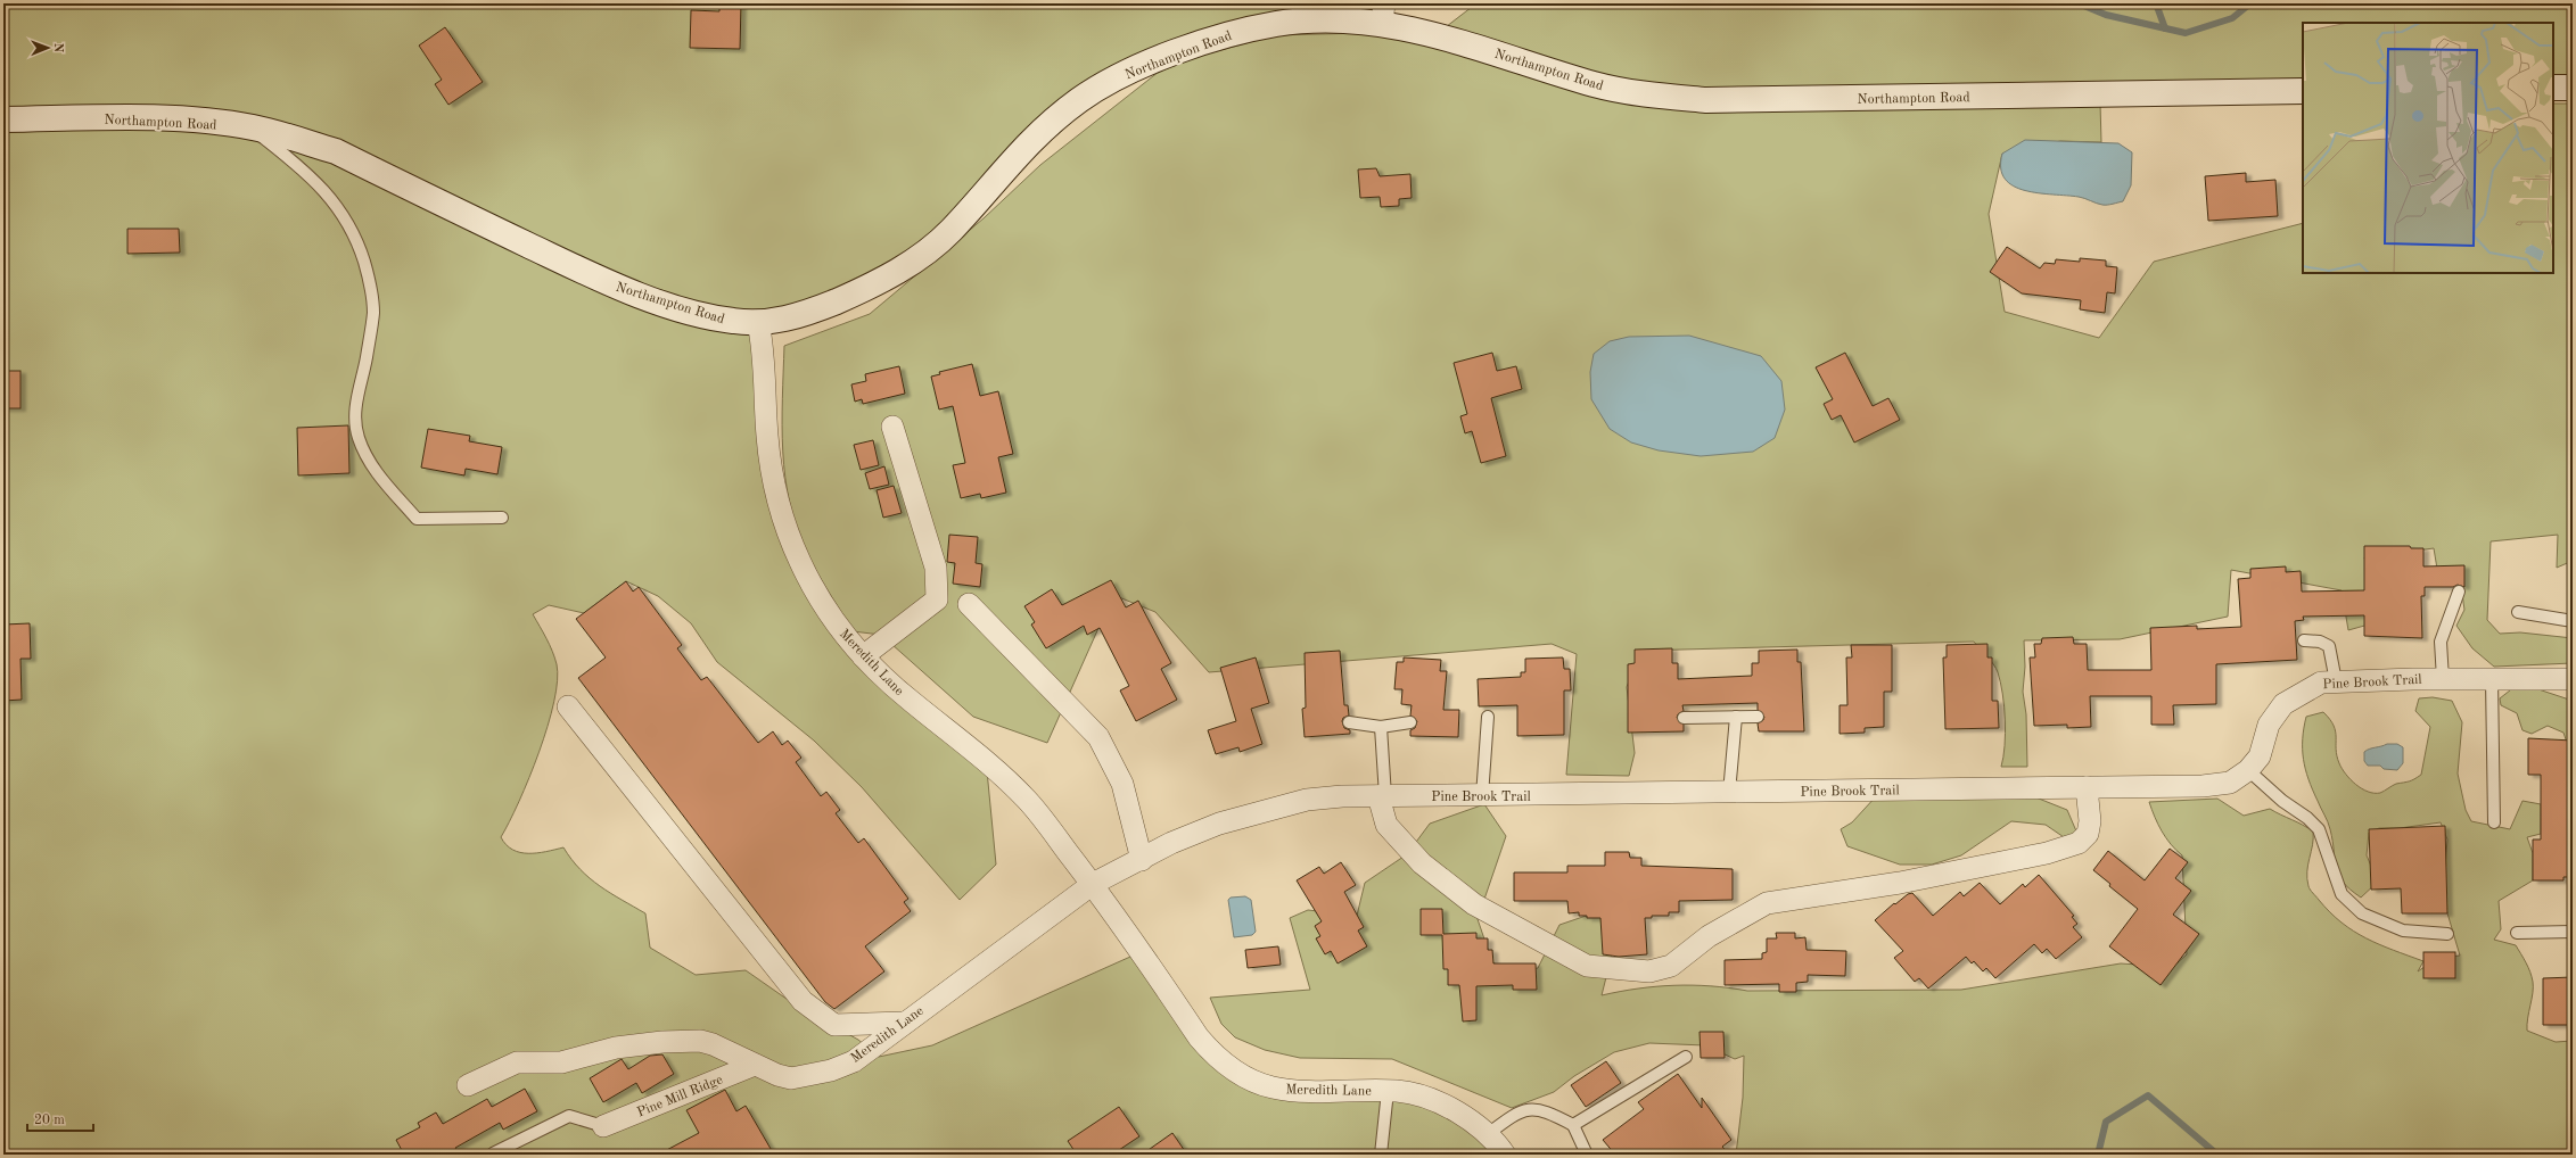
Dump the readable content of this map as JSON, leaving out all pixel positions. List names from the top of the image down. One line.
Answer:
{"streets":{"street":["Northampton Road","Meredith Lane","Pine Brook Trail","Pine Mill Ridge"]},"crossings":[["Northampton Road","Meredith Lane"],["Meredith Lane","Pine Brook Trail"],["Meredith Lane","Pine Mill Ridge"]],"scale_bar":"20 m","north":"right"}
